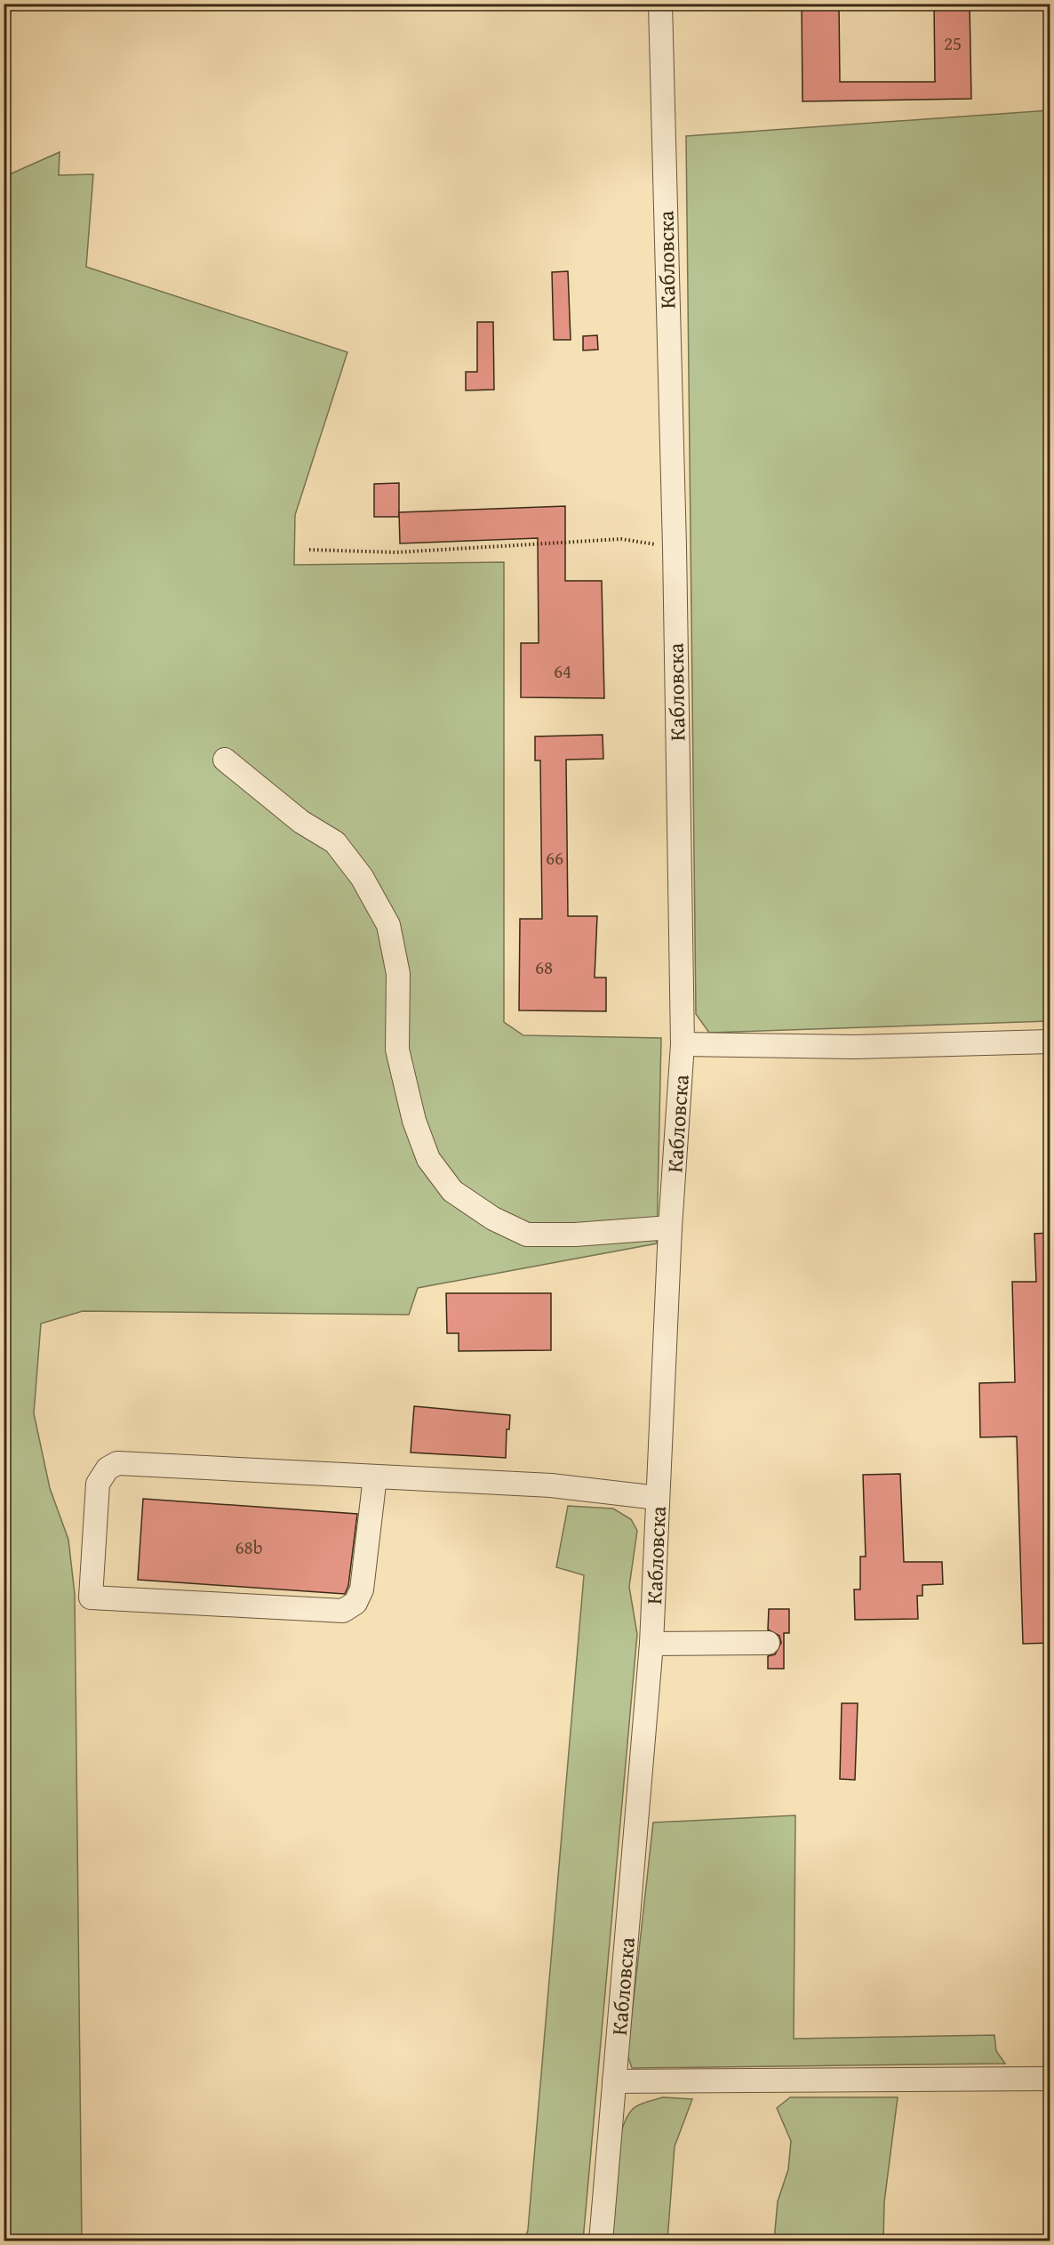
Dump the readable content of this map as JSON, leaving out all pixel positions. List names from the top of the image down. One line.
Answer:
{"streets":{"street":["Кабловска"]},"house_numbers":["25","64","66","68","68b"]}
